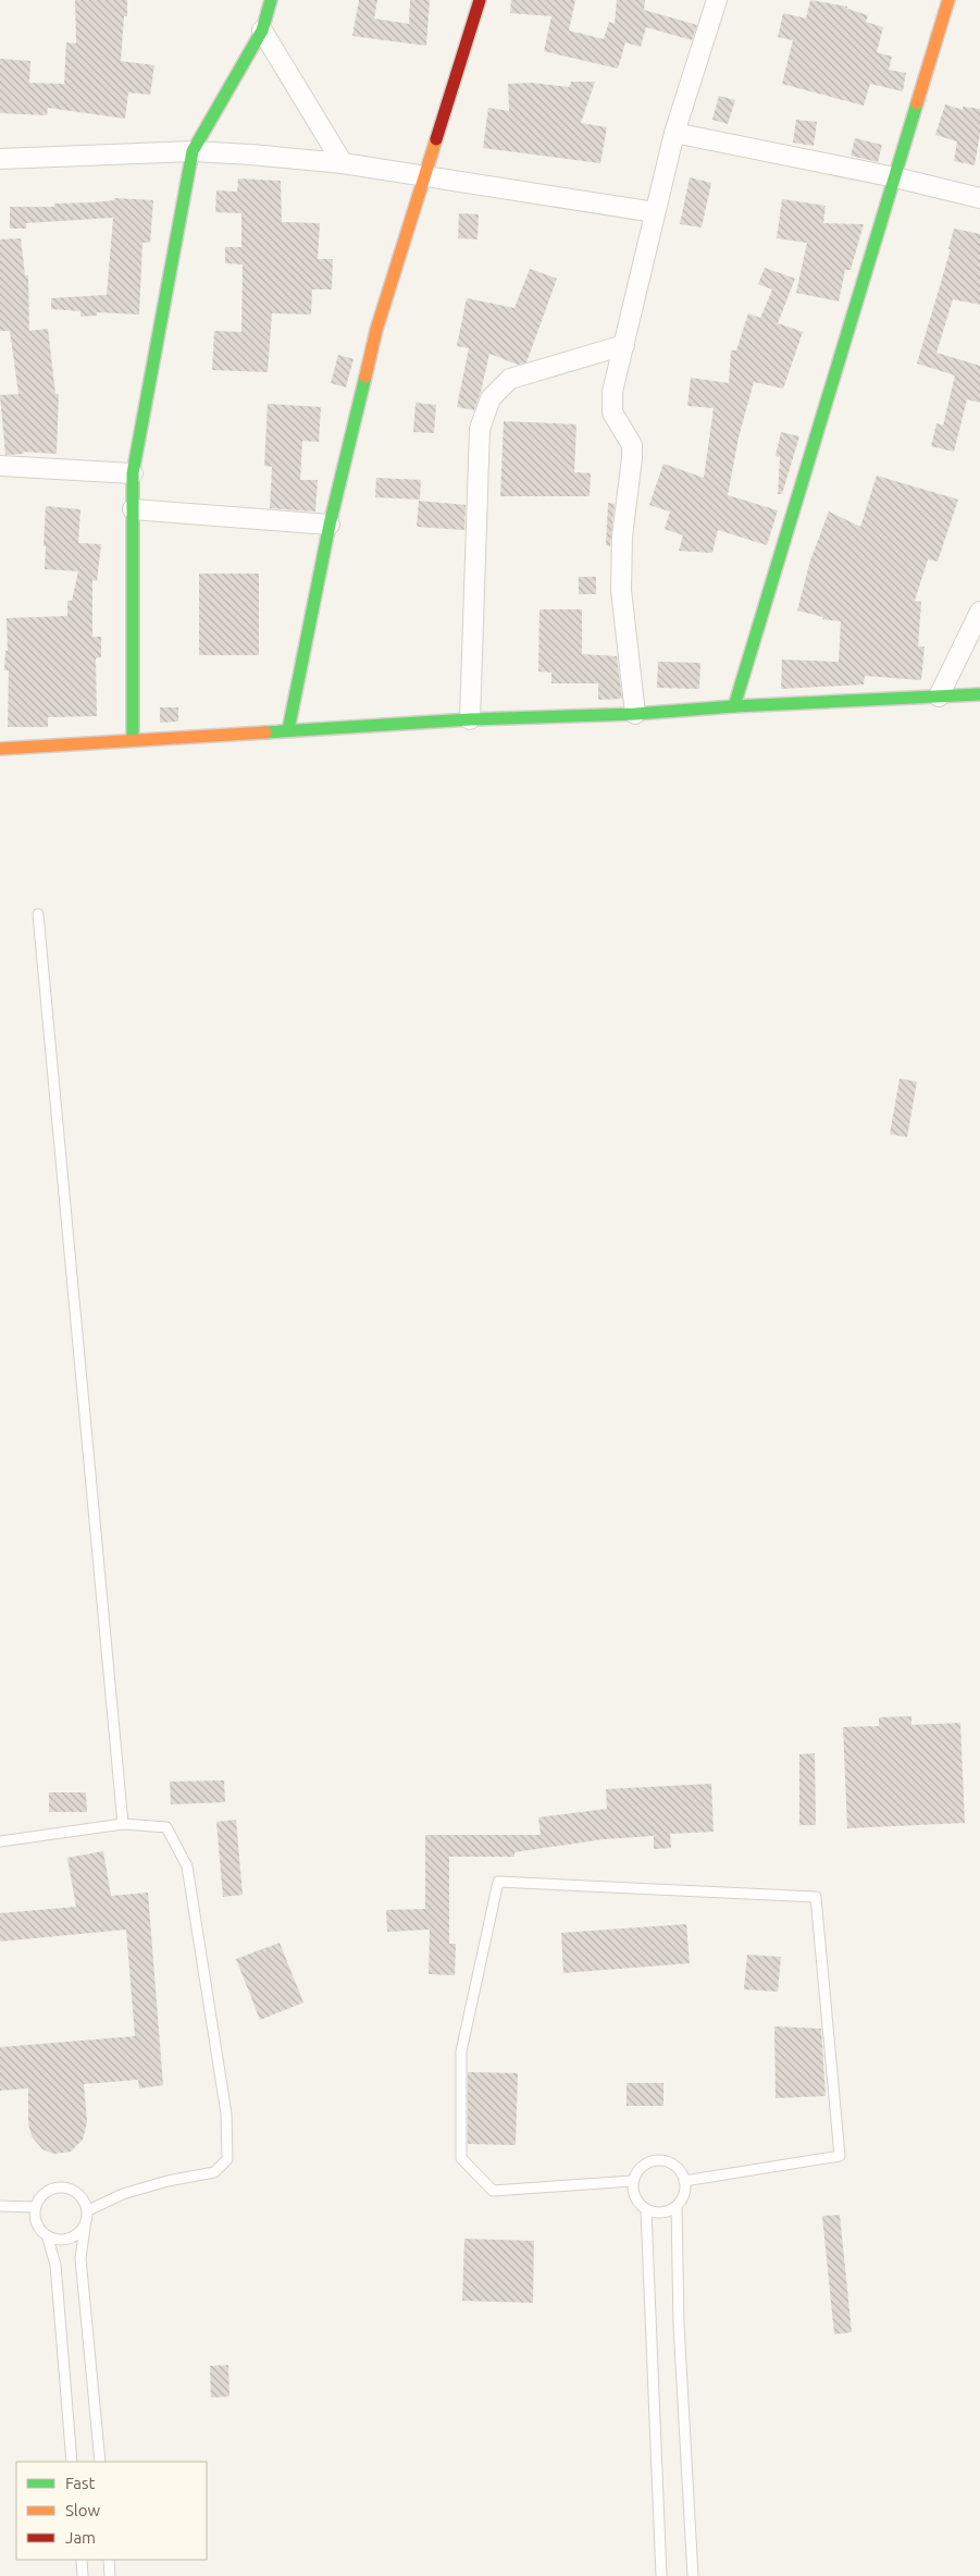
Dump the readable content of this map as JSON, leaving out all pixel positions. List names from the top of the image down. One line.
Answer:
{"legend":["Fast","Slow","Jam"]}
